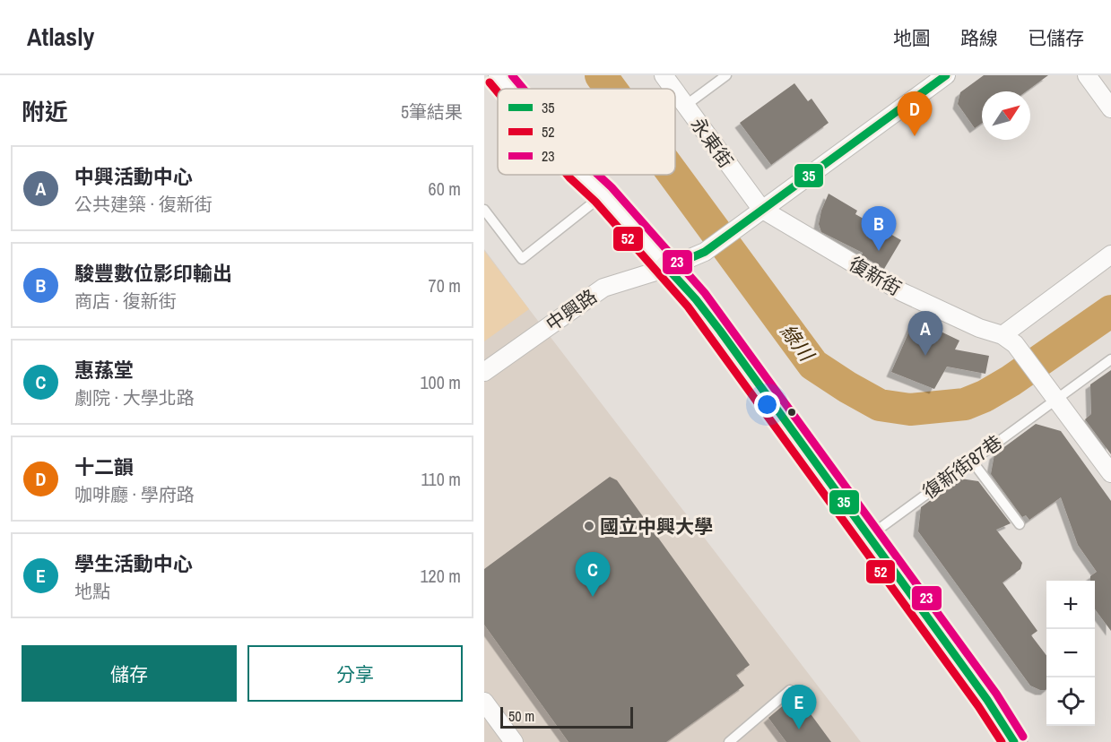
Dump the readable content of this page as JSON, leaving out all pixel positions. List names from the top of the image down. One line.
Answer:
{"streets":{"street":["永東街","復新街","中興路"],"lane":["復新街87巷"]},"crossings":[["永東街","復新街"],["永東街","中興路"],["復新街","中興路"],["復新街","復新街87巷"]],"water":["綠川"],"places":["國立中興大學"],"lines":["transit line 35","transit line 23","transit line 52"],"legend":["35","52","23"],"scale_bar":"50 m","north":"top right","page":{"header":"Atlasly","nav":["地圖","路線","已儲存"],"heading":["附近","5筆結果"],"pins":["D","B","A","C","E"],"list":[{"mark":"A","name":"中興活動中心","note":"公共建築 · 復新街","value":"60 m"},{"mark":"B","name":"駿豐數位影印輸出","note":"商店 · 復新街","value":"70 m"},{"mark":"C","name":"惠蓀堂","note":"劇院 · 大學北路","value":"100 m"},{"mark":"D","name":"十二韻","note":"咖啡廳 · 學府路","value":"110 m"},{"mark":"E","name":"學生活動中心","note":"地點","value":"120 m"}],"map_buttons":["+","−"],"buttons":["儲存","分享"],"scale":"50 m"}}
